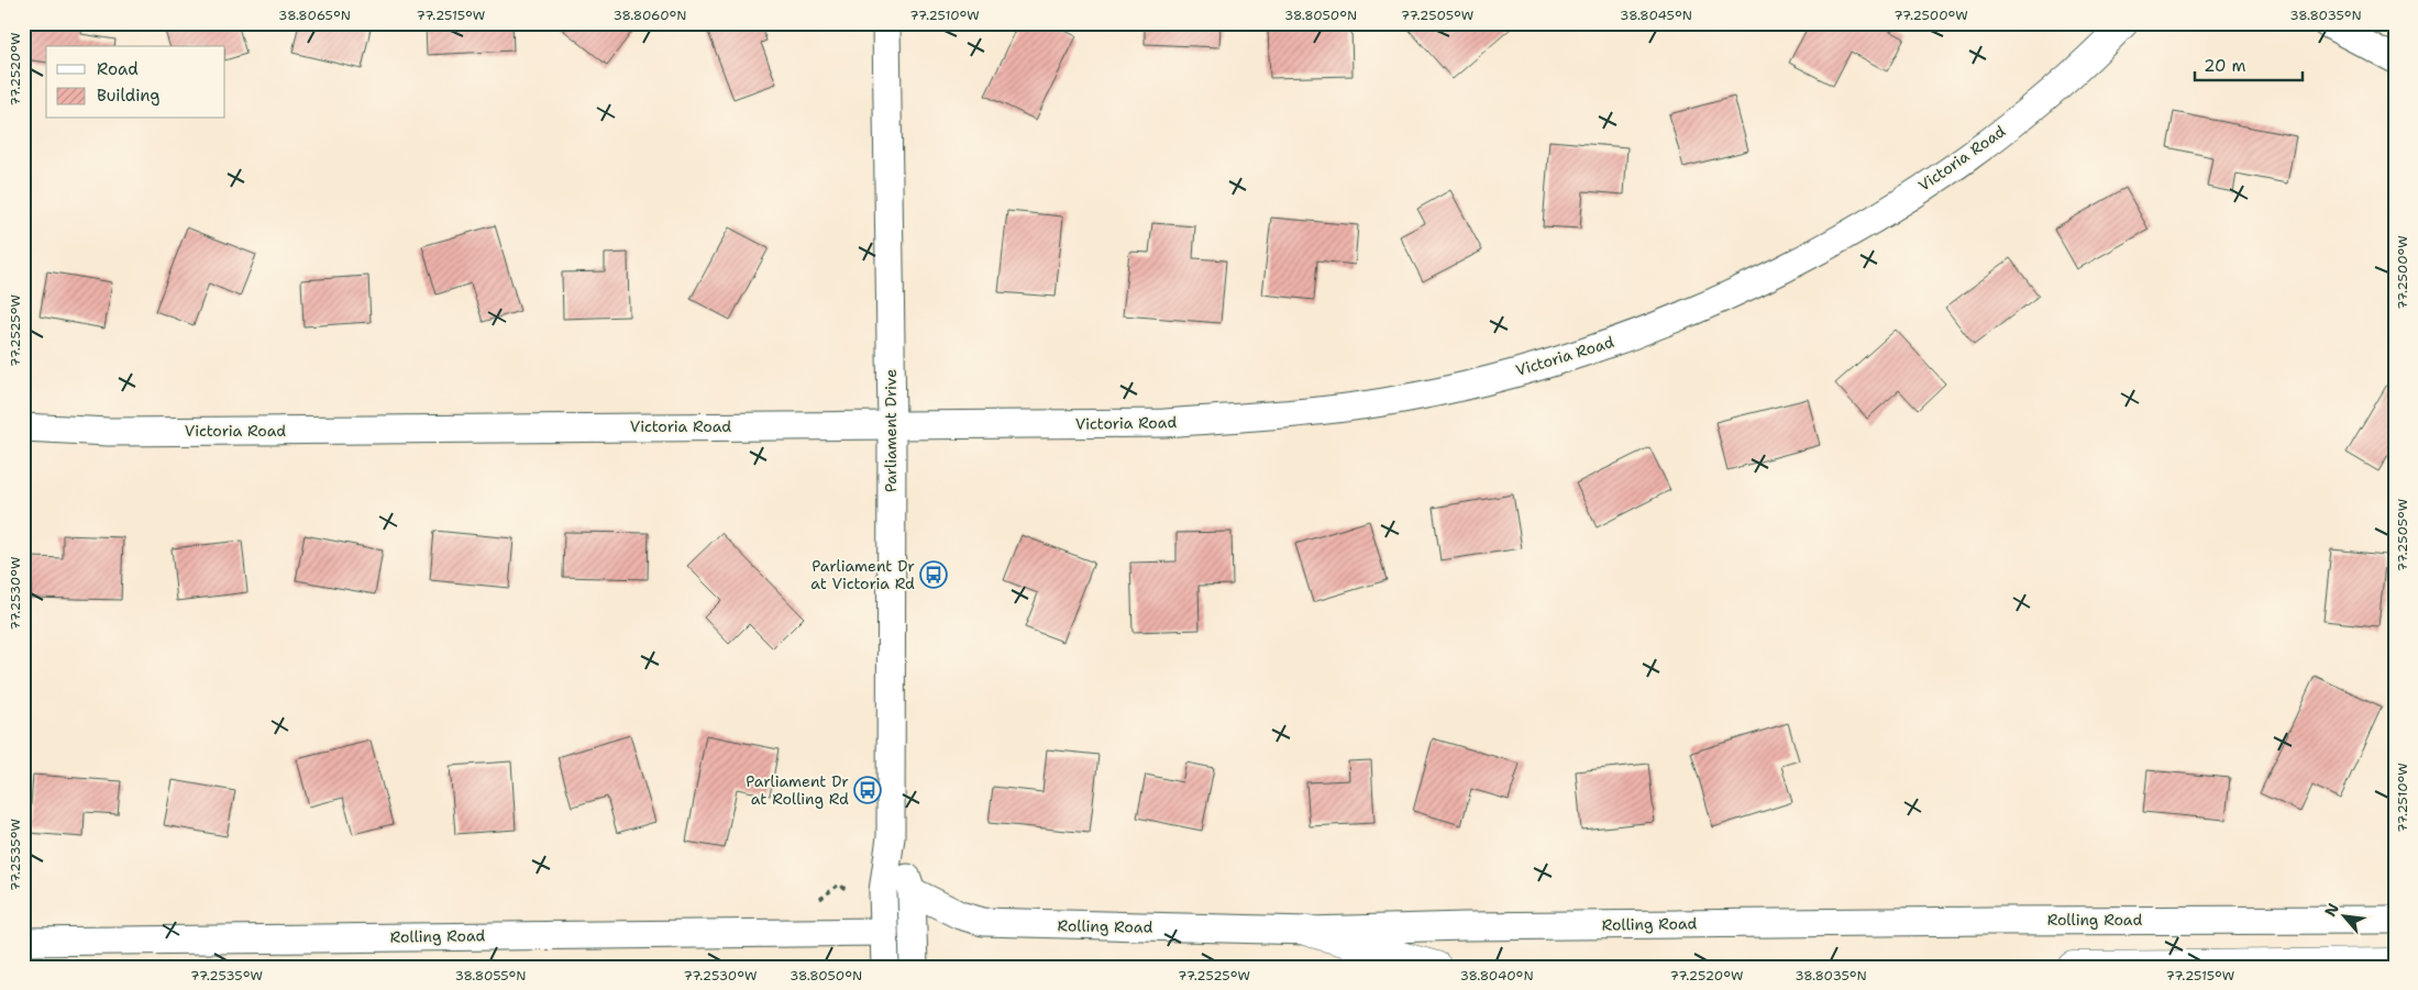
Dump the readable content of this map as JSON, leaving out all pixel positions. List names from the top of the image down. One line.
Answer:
{"streets":{"street":["Victoria Road","Parliament Drive","Rolling Road"]},"crossings":[["Victoria Road","Parliament Drive"],["Parliament Drive","Rolling Road"]],"places":{"bus stop":["Parliament Dr at Victoria Rd","Parliament Dr at Rolling Rd"]},"legend":["Road","Building"],"scale_bar":"20 m","north":"top left","coordinates":["38.8065°N","77.2515°W","38.8060°N","77.2510°W","38.8050°N","77.2505°W","38.8045°N","77.2500°W","38.8035°N","77.2520°W","77.2525°W","77.2530°W","77.2535°W","38.8055°N","38.8040°N"]}
